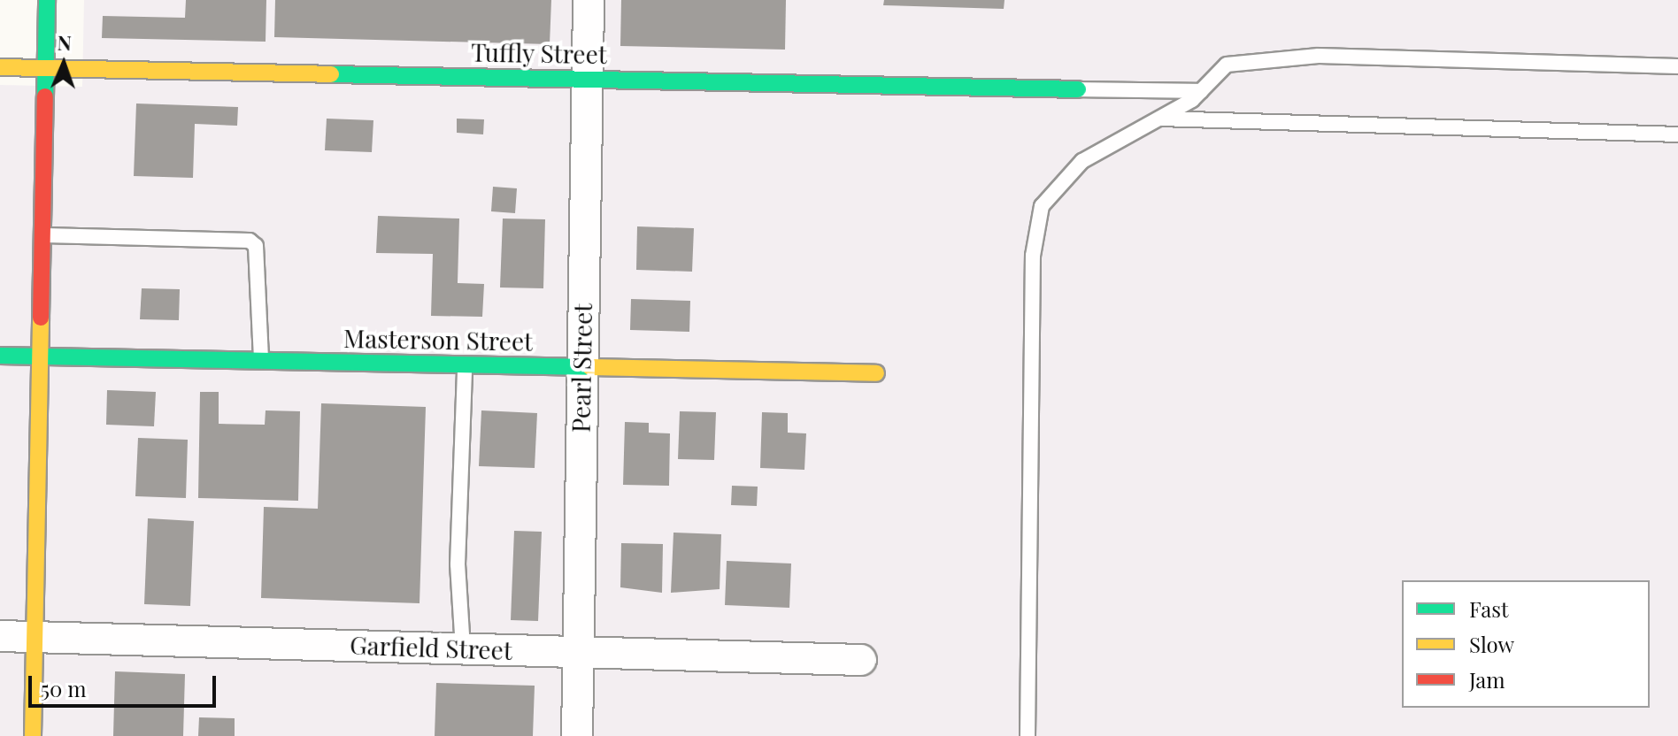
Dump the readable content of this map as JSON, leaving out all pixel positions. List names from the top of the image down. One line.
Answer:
{"streets":{"street":["Tuffly Street","Masterson Street","Pearl Street","Garfield Street"]},"crossings":[["Tuffly Street","Pearl Street"],["Masterson Street","Pearl Street"],["Pearl Street","Garfield Street"]],"legend":["Fast","Slow","Jam"],"scale_bar":"50 m","north":"top"}
